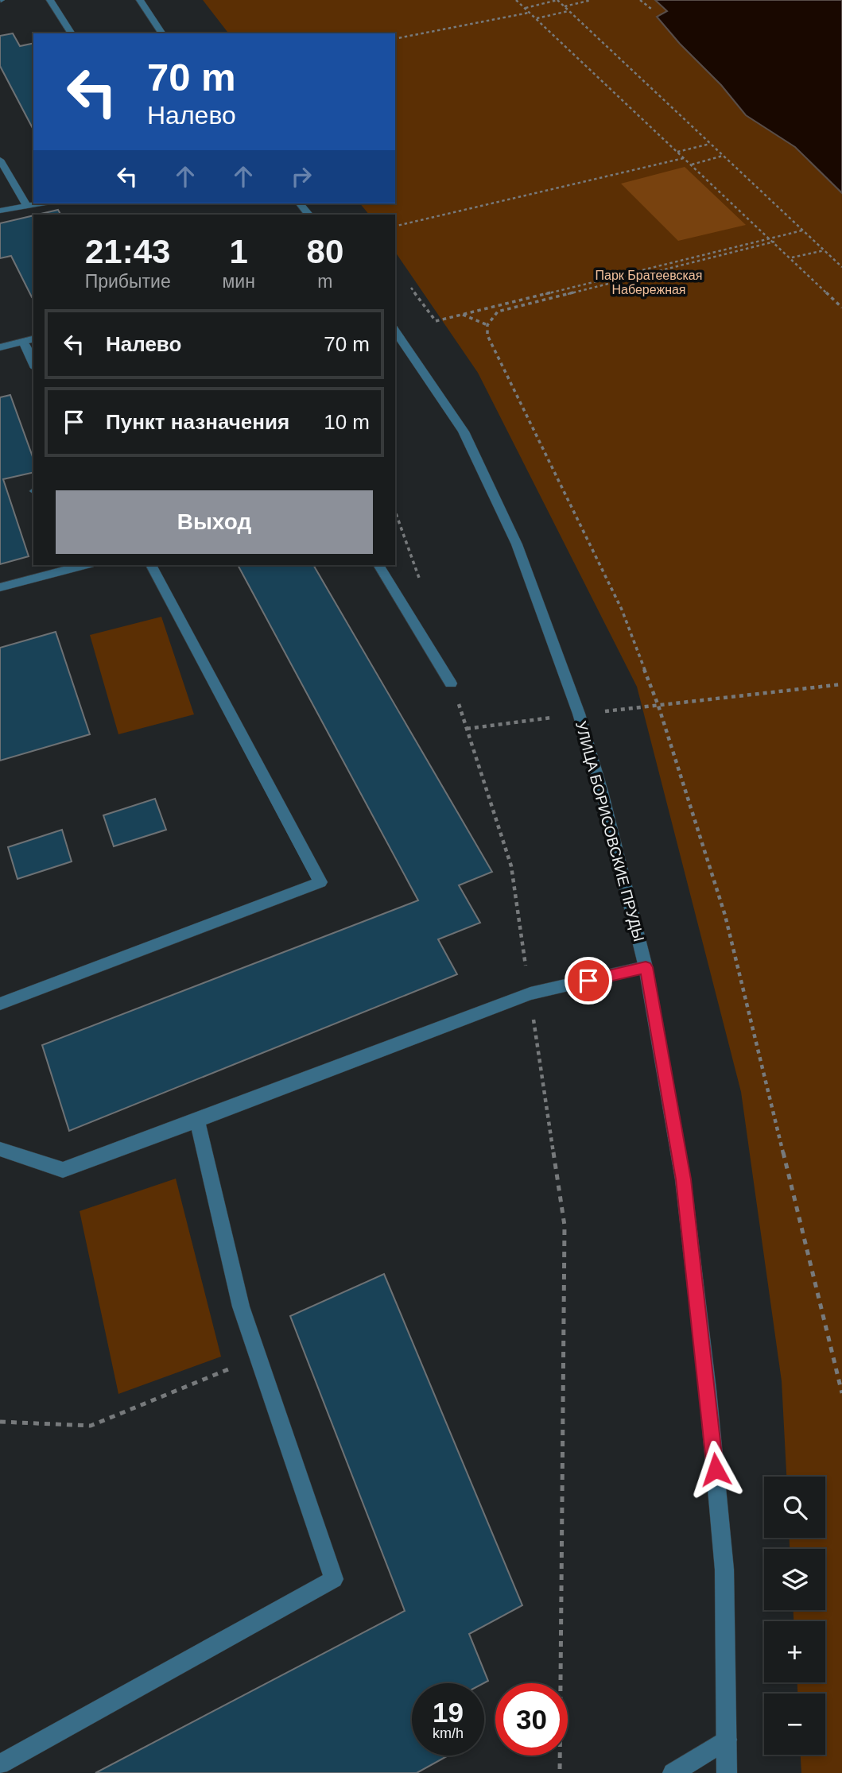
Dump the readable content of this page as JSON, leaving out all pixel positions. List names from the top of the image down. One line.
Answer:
{"streets":{"street":["УЛИЦА БОРИСОВСКИЕ ПРУДЫ"]},"parks":["Парк Братеевская Набережная"],"page":{"turn":["70 m","Налево"],"eta":["21:43","Прибытие","1","мин","80","m"],"list":[{"name":"Налево","value":"70 m"},{"name":"Пункт назначения","value":"10 m"}],"buttons":"Выход","map_buttons":["+","−"],"speed":"19 km/h","limit":"30"}}
